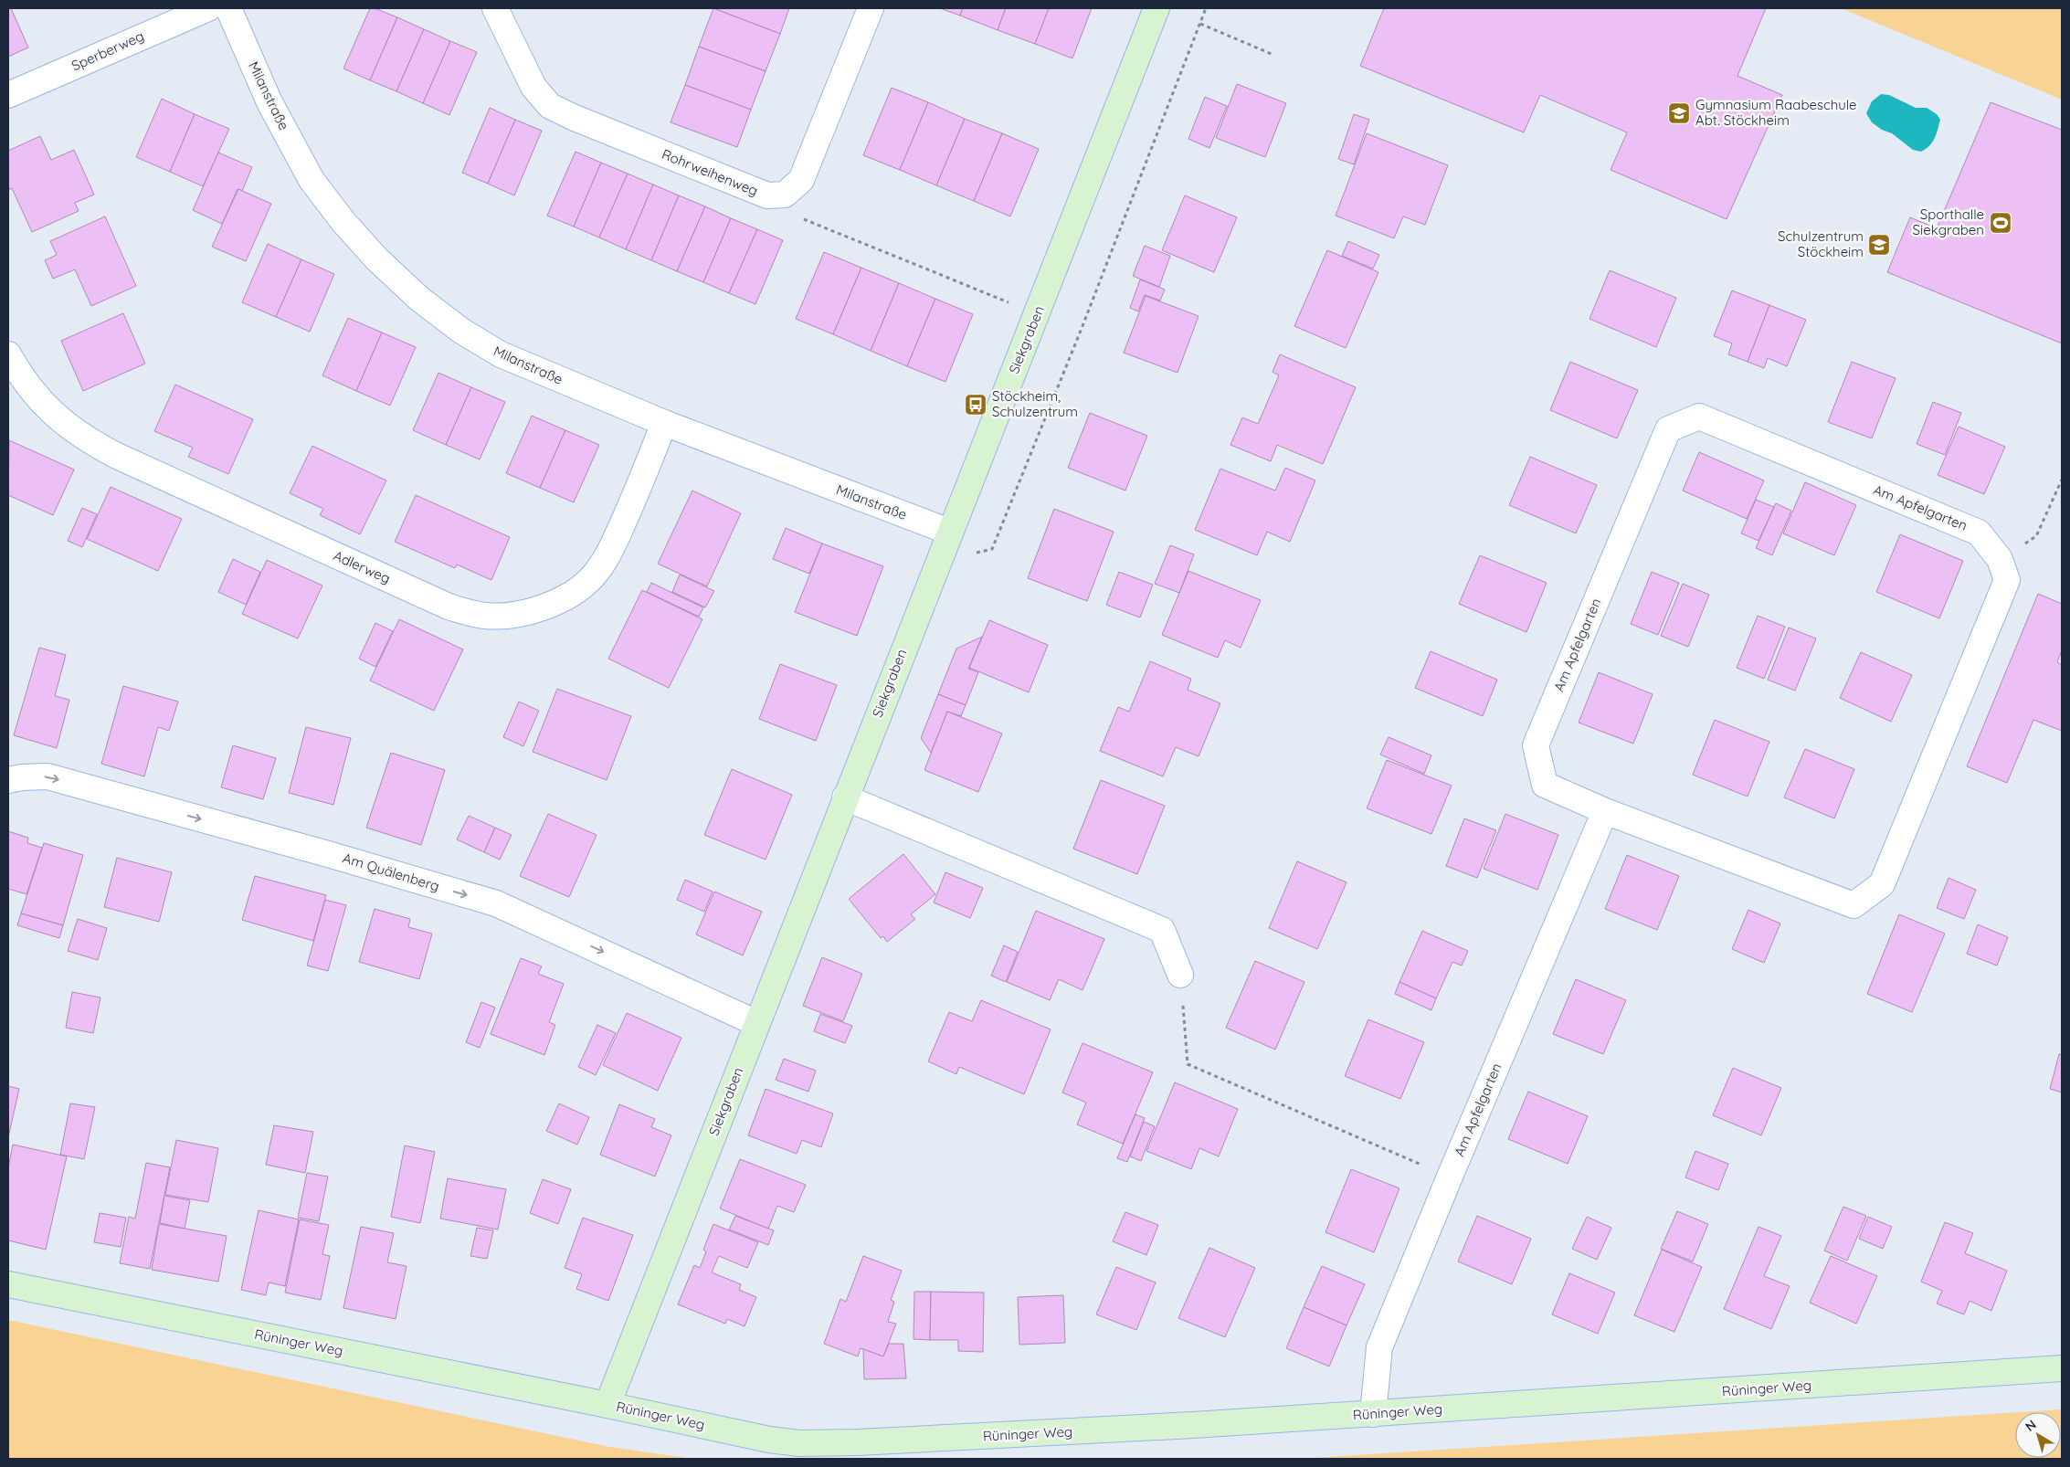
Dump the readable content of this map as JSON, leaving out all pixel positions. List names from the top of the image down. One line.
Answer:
{"streets":{"street":["Sperberweg","Milanstraße","Rohrweihenweg","Siekgraben","Am Apfelgarten","Adlerweg","Am Quälenberg","Rüninger Weg"]},"crossings":[["Milanstraße","Siekgraben"],["Milanstraße","Adlerweg"],["Siekgraben","Am Quälenberg"],["Siekgraben","Rüninger Weg"],["Am Apfelgarten","Rüninger Weg"]],"one_way":["Am Quälenberg"],"places":{"school or university":["Gymnasium Raabeschule Abt. Stöckheim","Schulzentrum Stöckheim"],"sports":["Sporthalle Siekgraben"],"bus stop":["Stöckheim, Schulzentrum"]},"north":"top left"}
